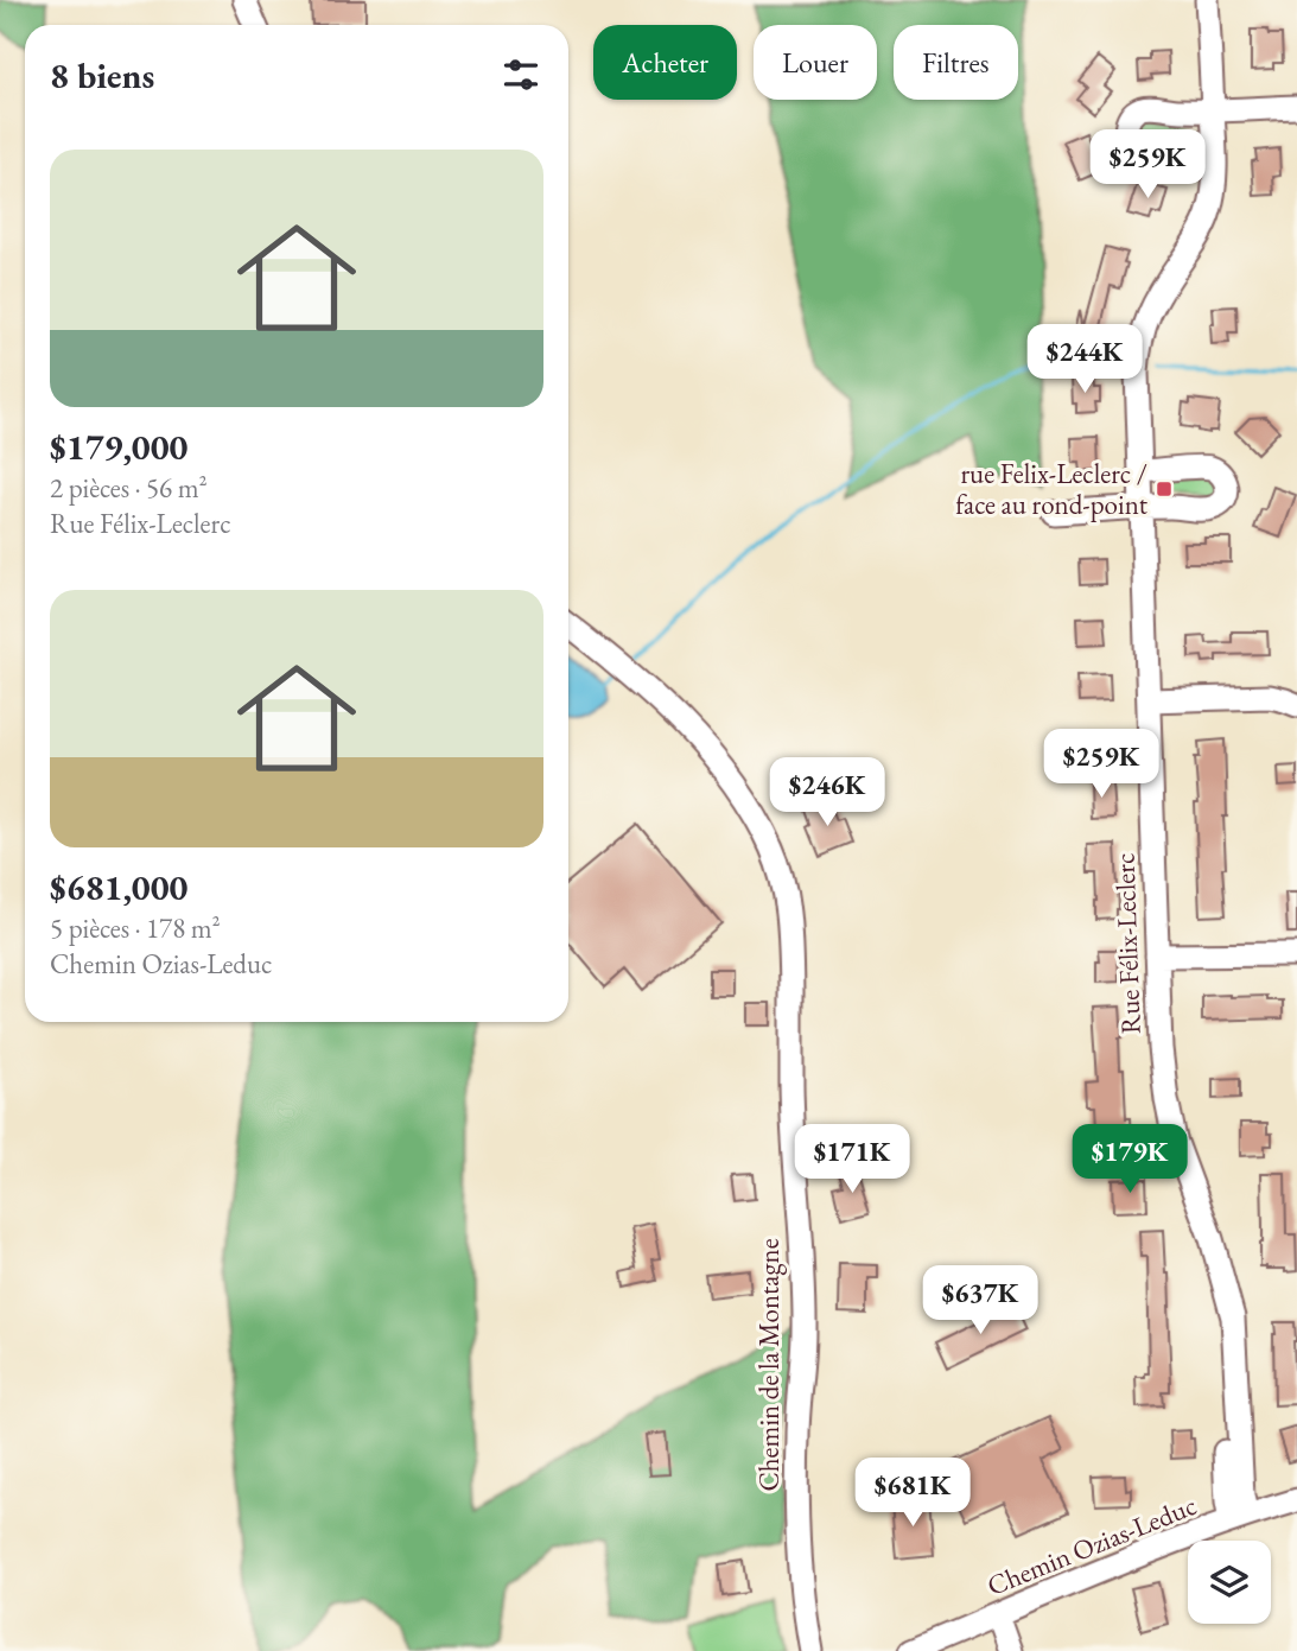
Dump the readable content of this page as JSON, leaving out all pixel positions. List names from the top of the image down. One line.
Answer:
{"streets":{"street":["Rue Félix-Leclerc","Chemin de la Montagne","Chemin Ozias-Leduc"]},"crossings":[["Rue Félix-Leclerc","Chemin Ozias-Leduc"]],"places":{"transit":["rue Felix-Leclerc / face au rond-point"]},"page":{"chip":["Acheter","Louer","Filtres"],"heading":"8 biens","list":[{"name":"$179,000","note":"2 pièces · 56 m² · Rue Félix-Leclerc"},{"name":"$681,000","note":"5 pièces · 178 m² · Chemin Ozias-Leduc"}],"price":["$259K","$244K","$259K","$246K","$171K","$179K","$637K","$681K"]}}
